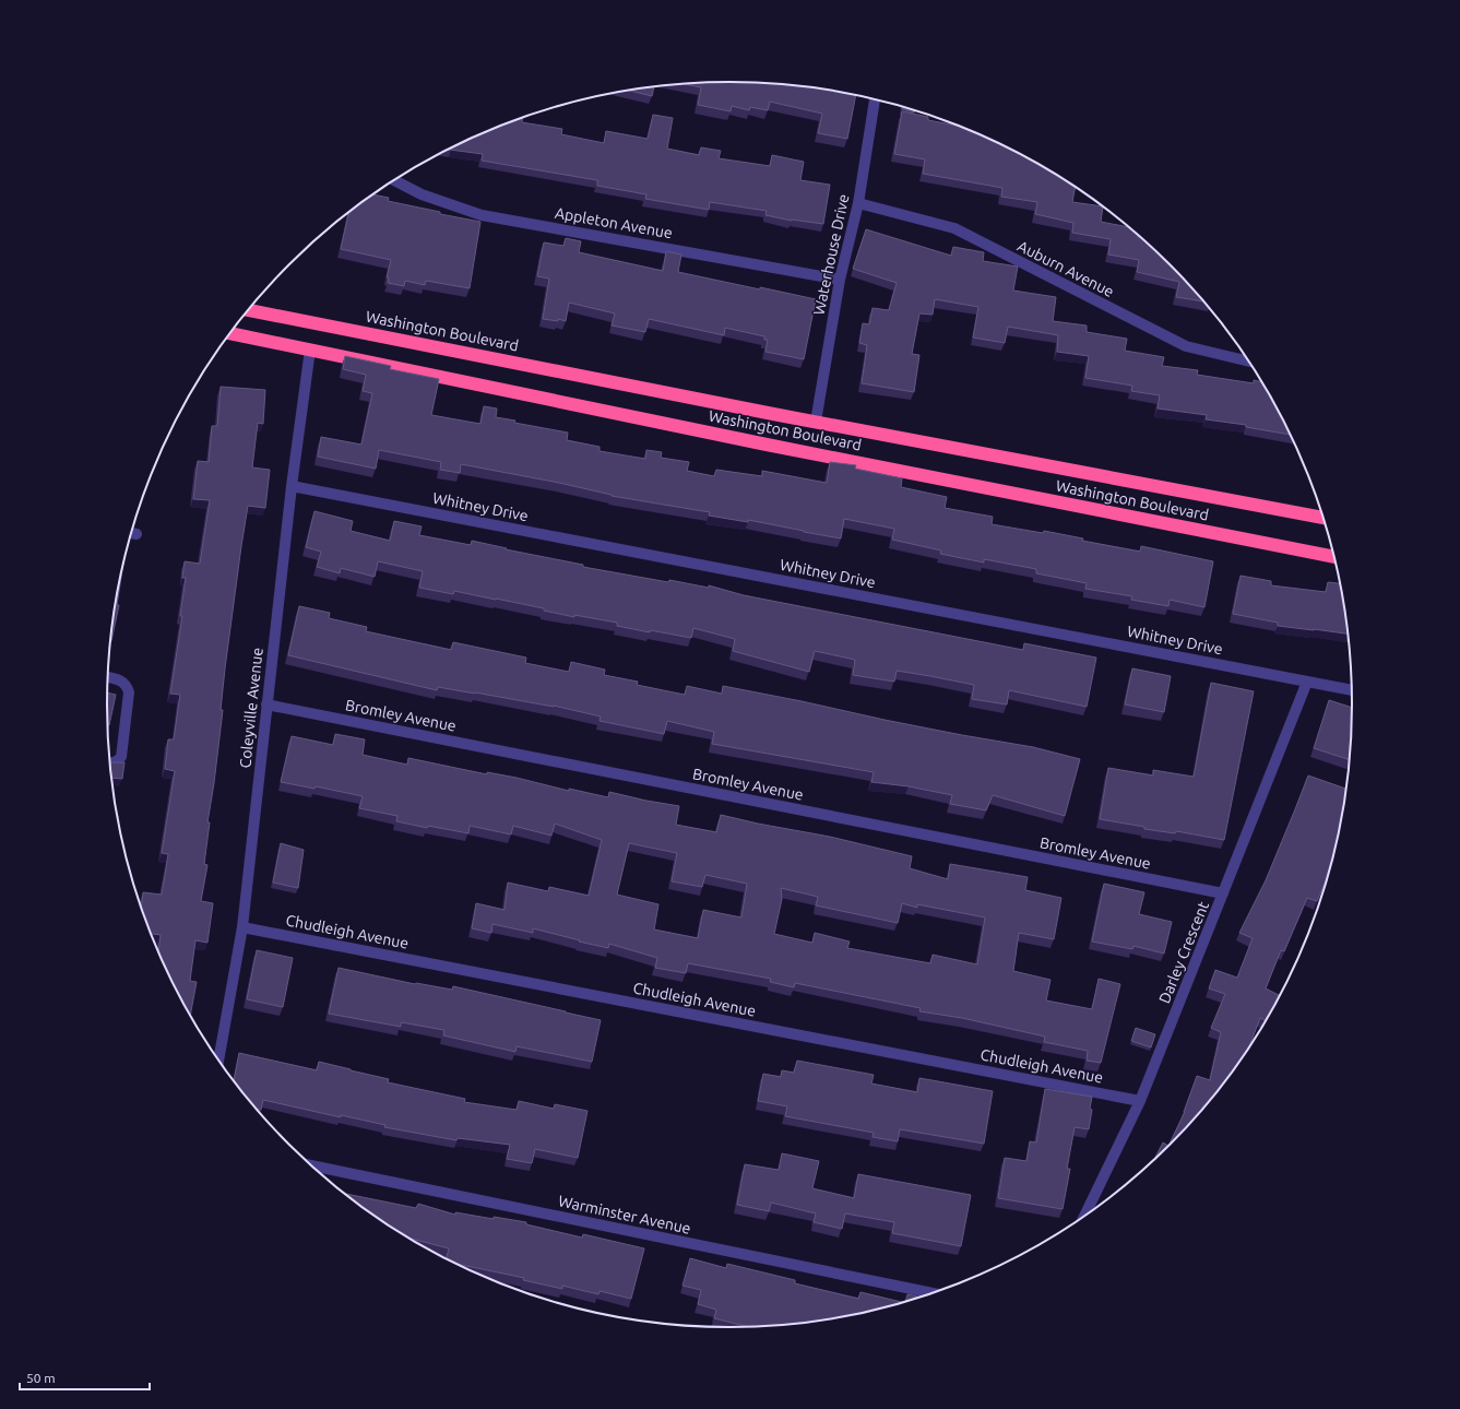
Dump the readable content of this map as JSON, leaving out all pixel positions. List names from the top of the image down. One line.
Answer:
{"streets":{"highway":["Washington Boulevard"],"street":["Appleton Avenue","Waterhouse Drive","Auburn Avenue","Whitney Drive","Coleyville Avenue","Bromley Avenue","Chudleigh Avenue","Darley Crescent","Warminster Avenue"]},"crossings":[["Appleton Avenue","Waterhouse Drive"],["Waterhouse Drive","Auburn Avenue"],["Waterhouse Drive","Washington Boulevard"],["Washington Boulevard","Coleyville Avenue"],["Whitney Drive","Coleyville Avenue"],["Whitney Drive","Darley Crescent"],["Coleyville Avenue","Bromley Avenue"],["Coleyville Avenue","Chudleigh Avenue"],["Bromley Avenue","Darley Crescent"],["Chudleigh Avenue","Darley Crescent"]],"scale_bar":"50 m"}
